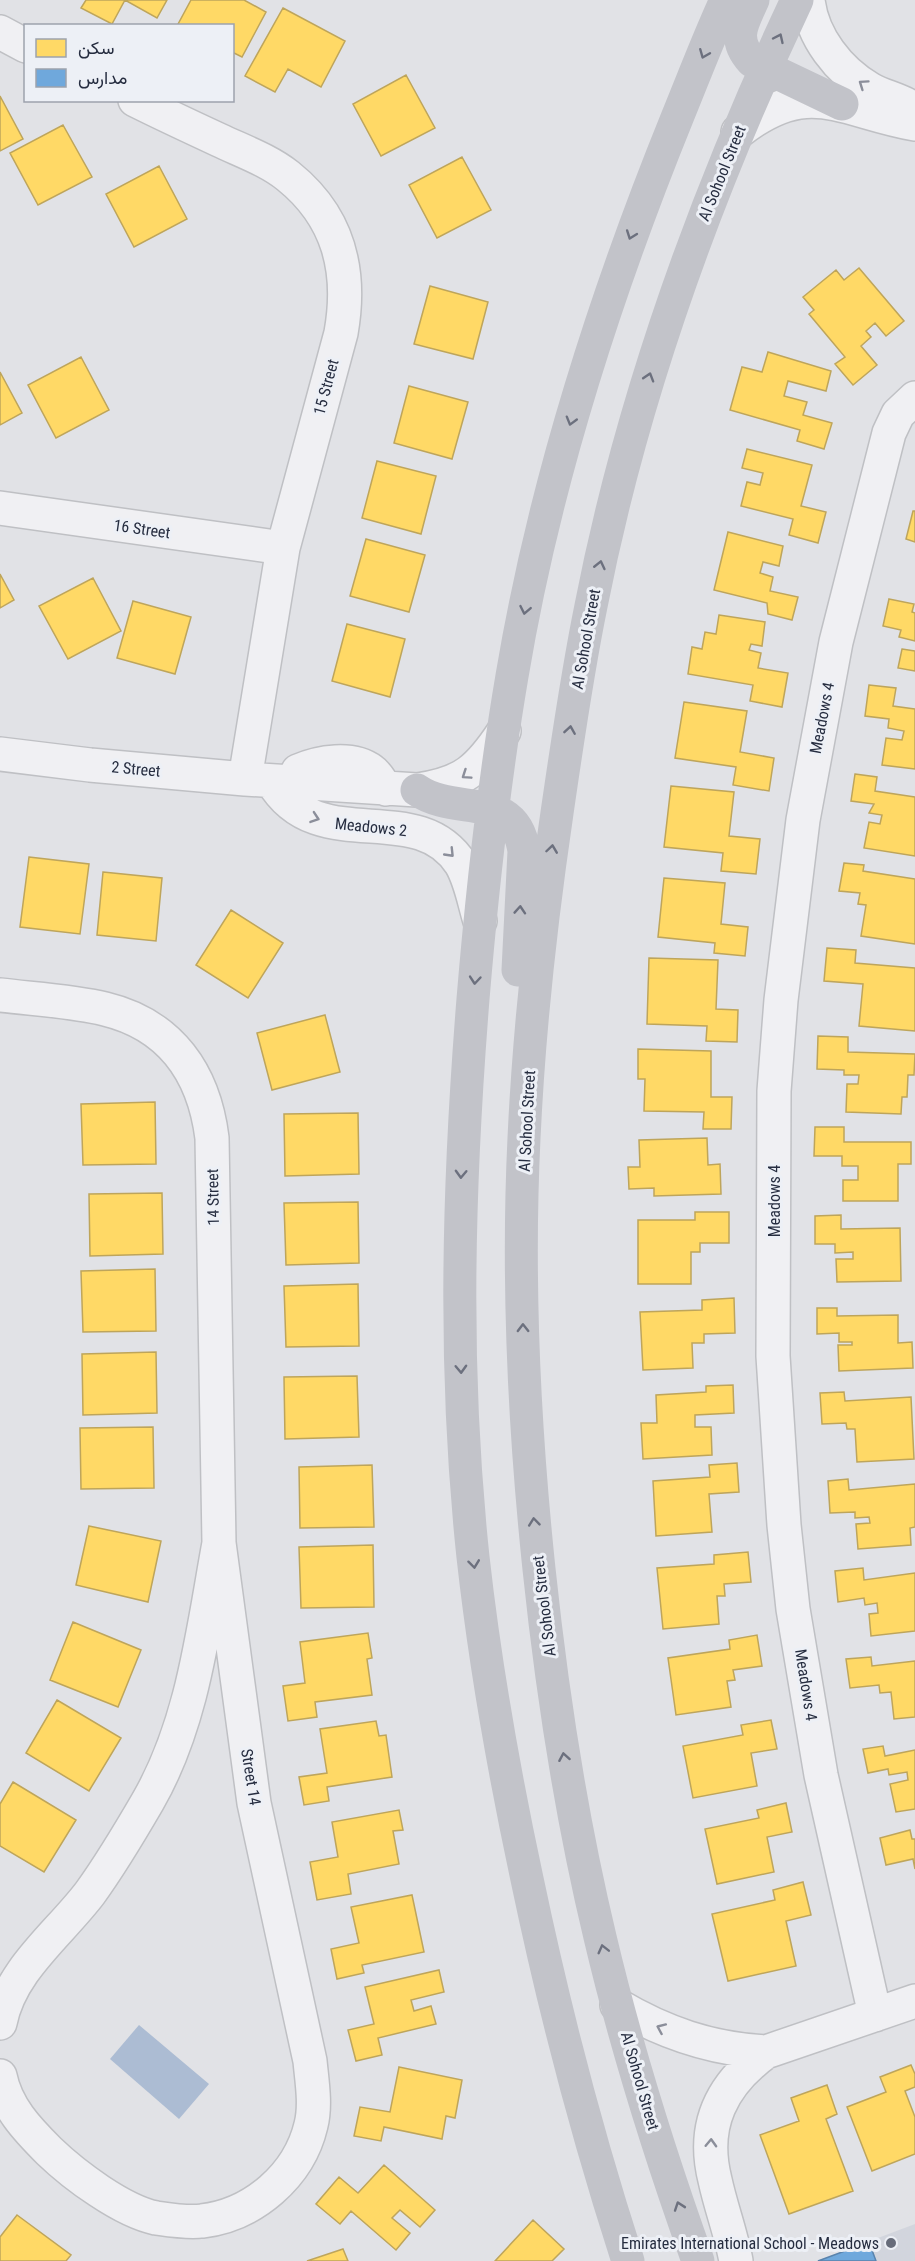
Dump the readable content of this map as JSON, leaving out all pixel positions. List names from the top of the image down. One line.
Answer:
{"streets":{"main road":["Al Sohool Street"],"street":["15 Street","16 Street","Meadows 4","2 Street","Meadows 2","14 Street","Street 14"]},"crossings":[["15 Street","16 Street"],["15 Street","2 Street"],["15 Street","Meadows 2"],["2 Street","Meadows 2"],["14 Street","Street 14"]],"one_way":["Meadows 2"],"places":["Emirates International School - Meadows"],"legend":["سكن","مدارس"]}
